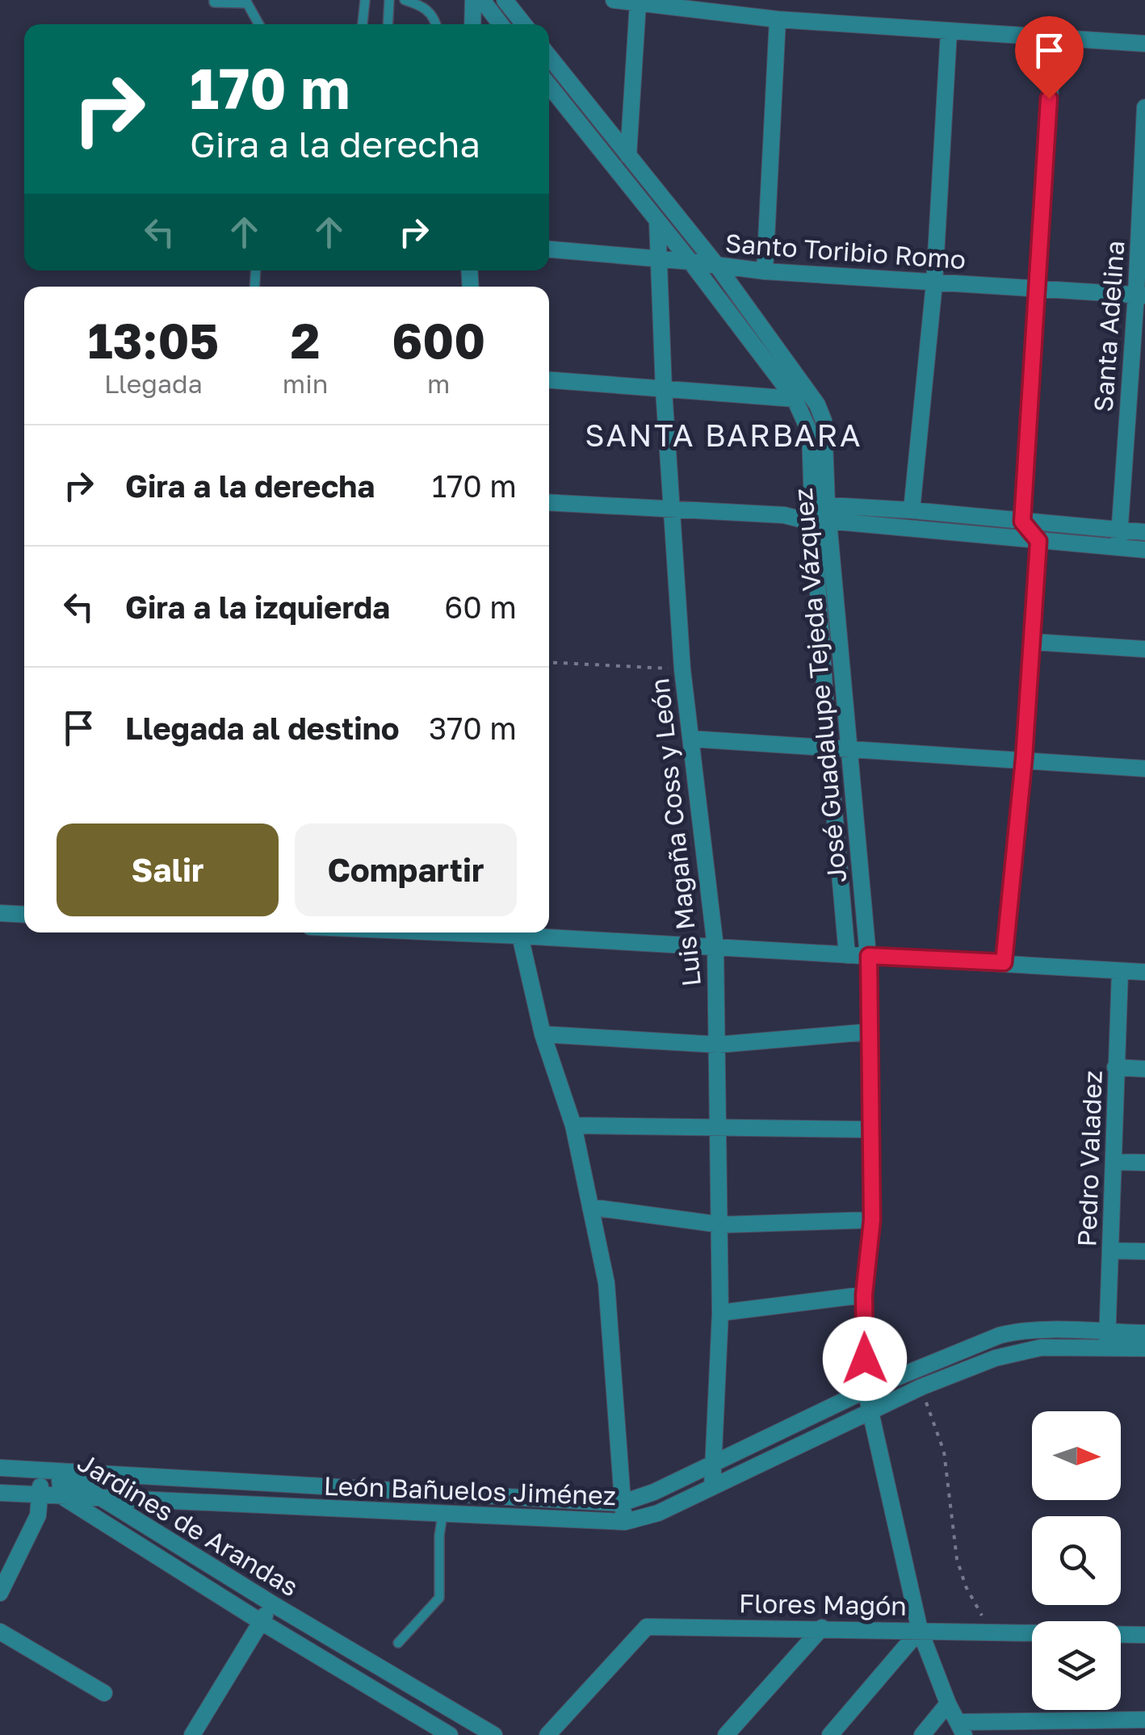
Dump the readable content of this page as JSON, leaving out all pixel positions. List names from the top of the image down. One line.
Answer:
{"streets":{"street":["Santo Toribio Romo","Santa Adelina","José Guadalupe Tejeda Vázquez","Luis Magaña Coss y León","Pedro Valadez","León Bañuelos Jiménez","Jardines de Arandas","Flores Magón"]},"crossings":[["Santo Toribio Romo","Santa Adelina"],["Santo Toribio Romo","José Guadalupe Tejeda Vázquez"],["Santo Toribio Romo","Luis Magaña Coss y León"],["José Guadalupe Tejeda Vázquez","Luis Magaña Coss y León"],["José Guadalupe Tejeda Vázquez","León Bañuelos Jiménez"],["José Guadalupe Tejeda Vázquez","Flores Magón"],["Luis Magaña Coss y León","León Bañuelos Jiménez"],["Pedro Valadez","León Bañuelos Jiménez"],["León Bañuelos Jiménez","Jardines de Arandas"]],"districts":["SANTA BARBARA"],"north":"right","page":{"turn":["170 m","Gira a la derecha"],"eta":["13:05","Llegada","2","min","600","m"],"list":[{"name":"Gira a la derecha","value":"170 m"},{"name":"Gira a la izquierda","value":"60 m"},{"name":"Llegada al destino","value":"370 m"}],"buttons":["Salir","Compartir"]}}
